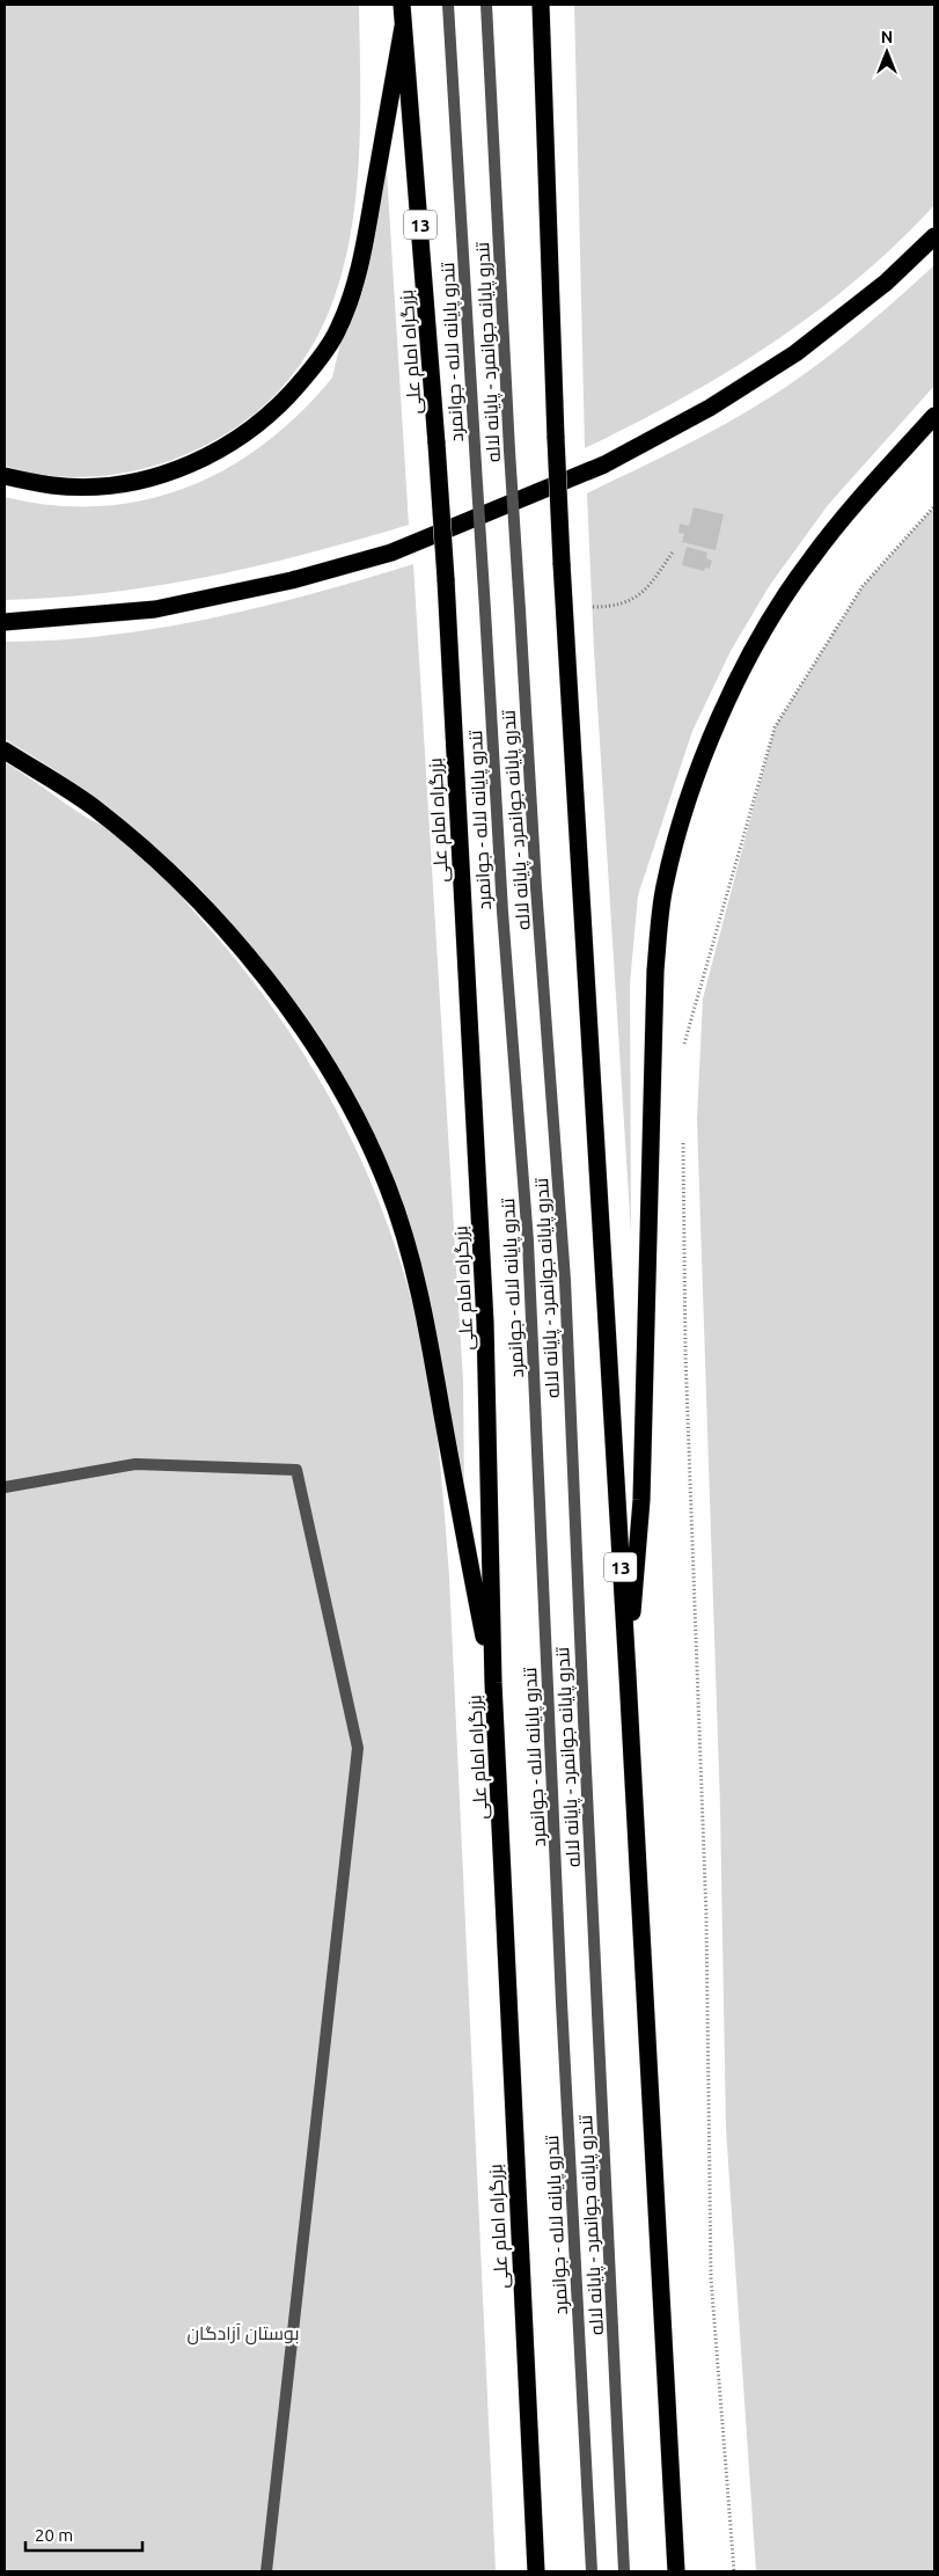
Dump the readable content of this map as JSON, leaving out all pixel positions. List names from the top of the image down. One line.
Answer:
{"streets":{"highway":["13","بزرگراه امام علی"],"lane":["تندرو پایانه لاله - جوانمرد","تندرو پایانه جوانمرد - پایانه لاله"]},"parks":["بوستان آزادگان"],"scale_bar":"20 m","north":"top"}
